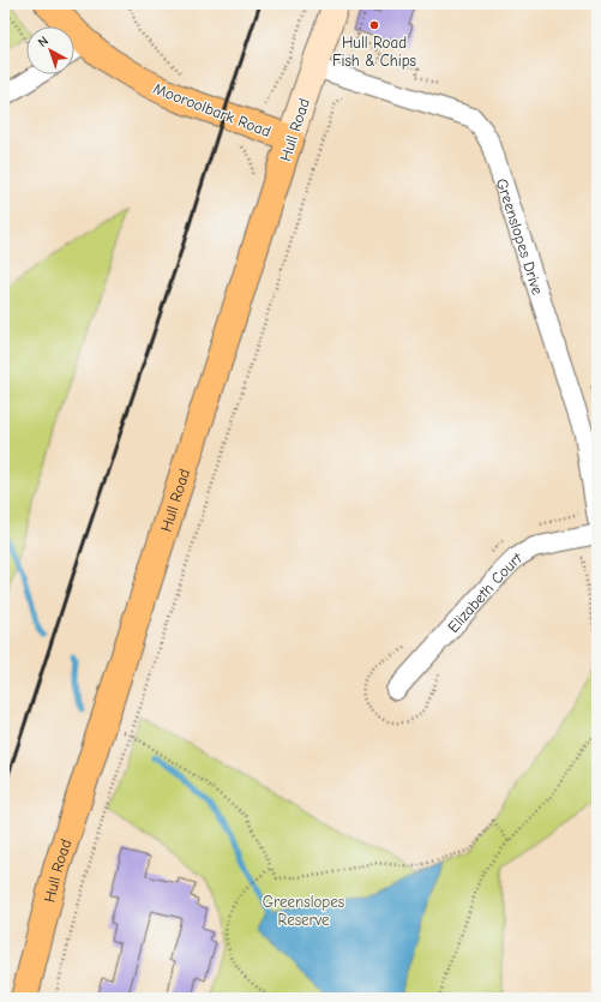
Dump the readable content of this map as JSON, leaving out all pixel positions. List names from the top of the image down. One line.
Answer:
{"streets":{"main road":["Mooroolbark Road","Hull Road"],"street":["Greenslopes Drive","Elizabeth Court"]},"crossings":[["Mooroolbark Road","Hull Road"],["Hull Road","Greenslopes Drive"]],"parks":["Greenslopes Reserve"],"places":["Hull Road Fish & Chips"],"north":"top left"}
